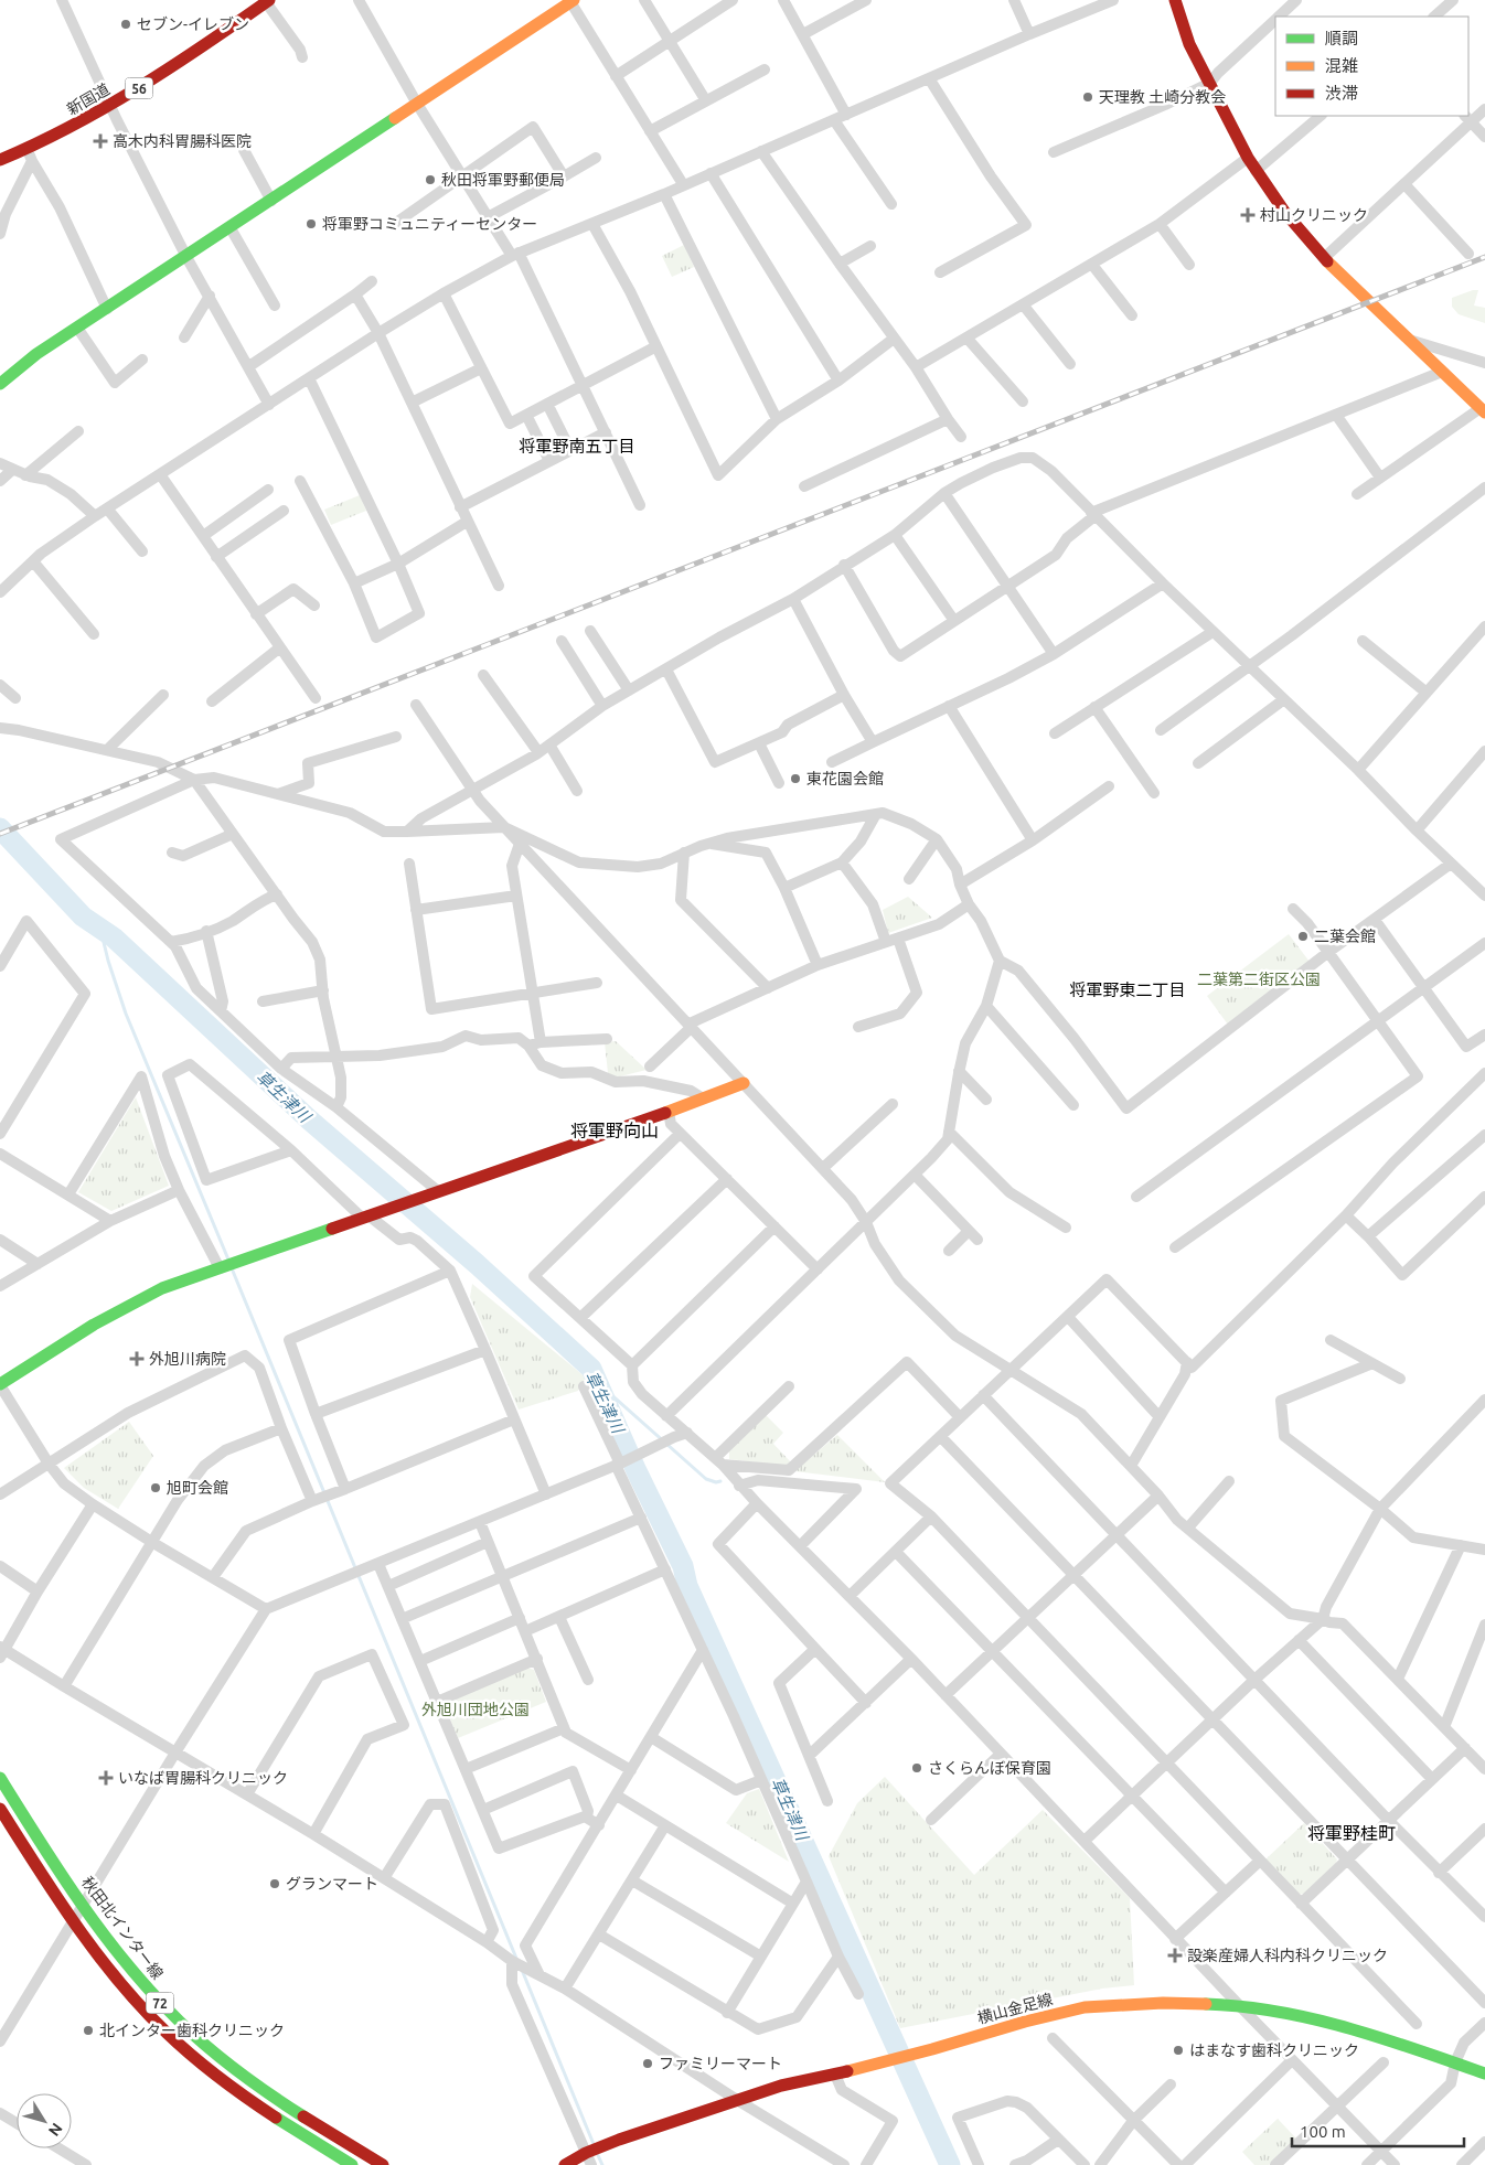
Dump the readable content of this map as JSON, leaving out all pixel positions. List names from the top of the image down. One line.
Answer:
{"streets":{"street":["56","新国道","秋田北インター線","72","横山金足線"]},"districts":["将軍野南五丁目","将軍野東二丁目","将軍野向山","将軍野桂町"],"water":["草生津川"],"parks":["二葉第二街区公園","外旭川団地公園"],"places":{"other":["セブン-イレブン","天理教 土崎分教会","秋田将軍野郵便局","将軍野コミュニティーセンター","東花園会館","二葉会館","旭町会館","さくらんぼ保育園","グランマート","北インター歯科クリニック","はまなす歯科クリニック","ファミリーマート"],"health":["高木内科胃腸科医院","村山クリニック","外旭川病院","いなば胃腸科クリニック","設楽産婦人科内科クリニック"]},"legend":["順調","混雑","渋滞"],"scale_bar":"100 m","north":"bottom right"}
